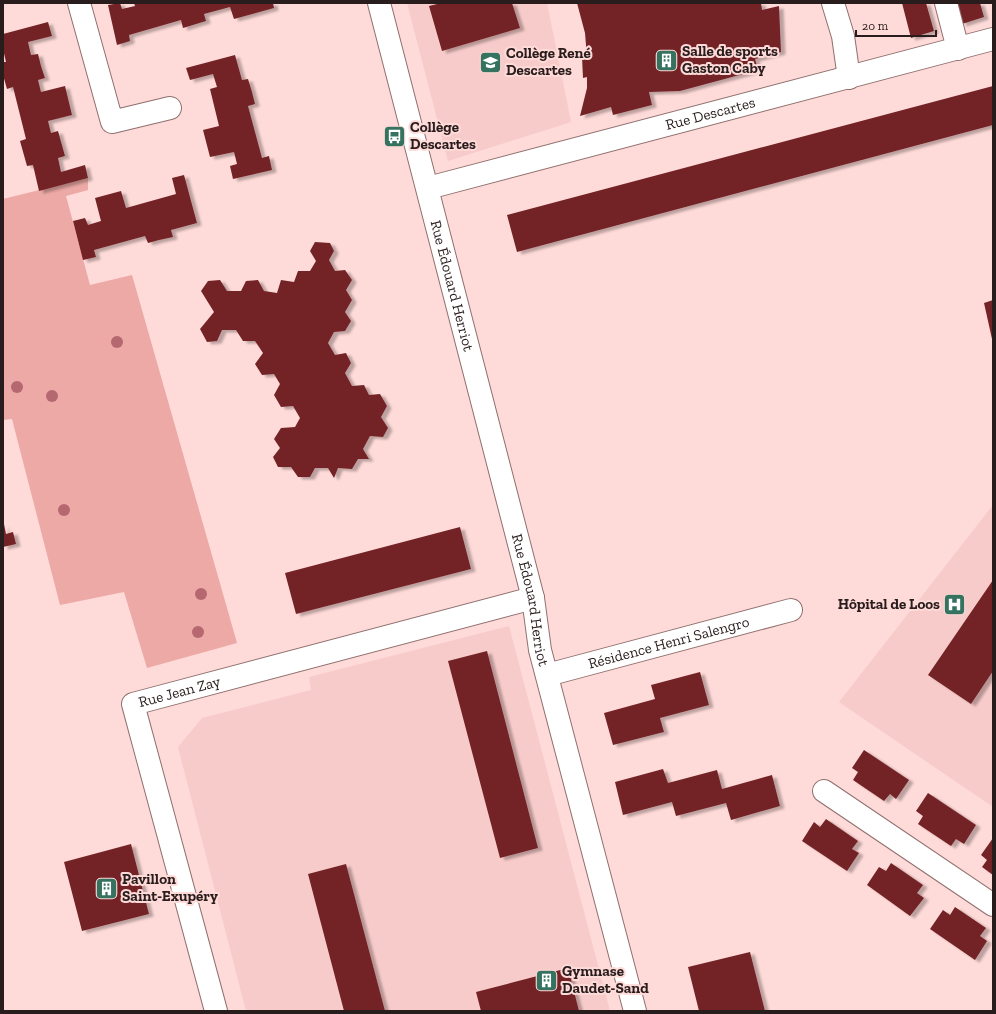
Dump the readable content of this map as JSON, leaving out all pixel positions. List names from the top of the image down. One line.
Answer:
{"streets":{"street":["Rue Descartes","Rue Édouard Herriot","Résidence Henri Salengro","Rue Jean Zay"]},"crossings":[["Rue Descartes","Rue Édouard Herriot"],["Rue Édouard Herriot","Résidence Henri Salengro"],["Rue Édouard Herriot","Rue Jean Zay"]],"places":{"building":["Salle de sports Gaston Caby","Pavillon Saint-Exupéry","Gymnase Daudet-Sand"],"school or university":["Collège René Descartes"],"bus stop":["Collège Descartes"],"hospital":["Hôpital de Loos"]},"scale_bar":"20 m"}
